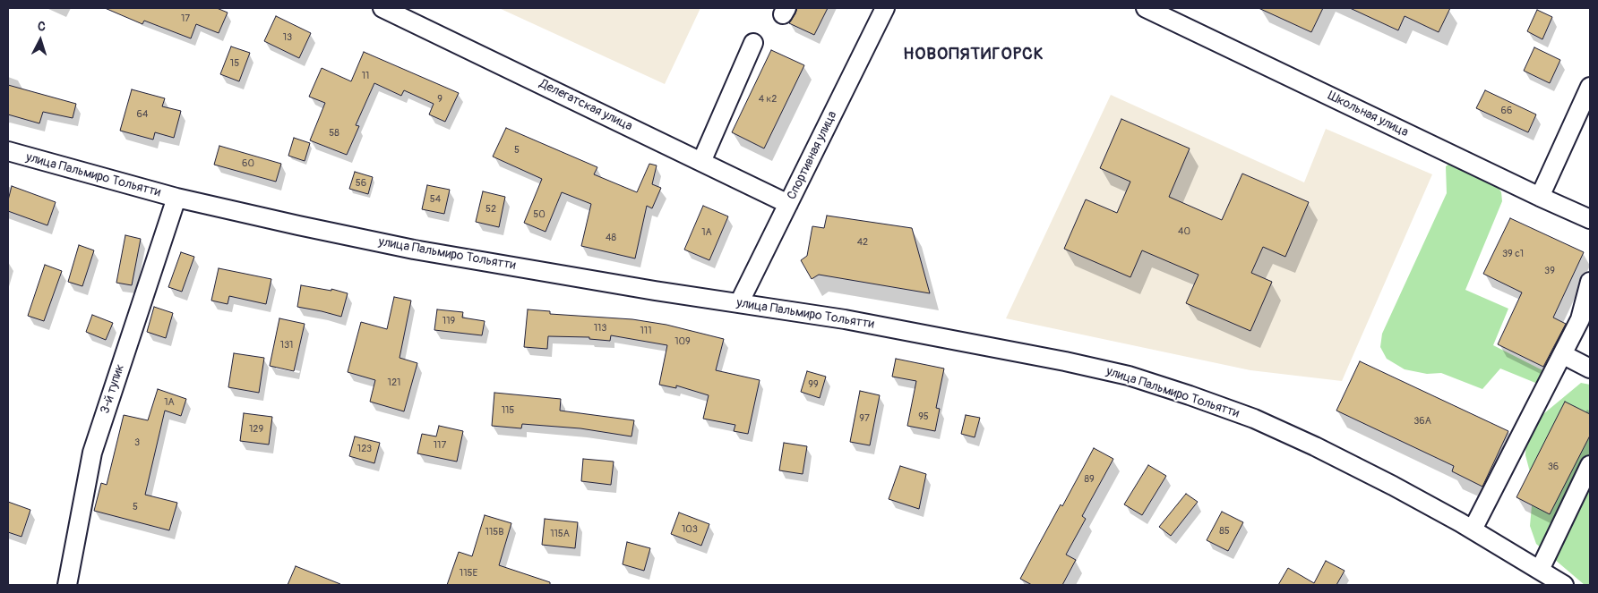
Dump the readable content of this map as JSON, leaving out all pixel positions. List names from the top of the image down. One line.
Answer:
{"streets":{"street":["Делегатская улица","Школьная улица","Спортивная улица","улица Пальмиро Тольятти","3-й тупик"]},"crossings":[["Делегатская улица","Спортивная улица"],["Спортивная улица","улица Пальмиро Тольятти"],["улица Пальмиро Тольятти","3-й тупик"]],"districts":["НОВОПЯТИГОРСК"],"house_numbers":["17","13","15","11","9","4 к2","66","64","58","5","60","56","54","52","50","40","1А","48","42","39 с1","39","119","113","111","109","131","121","99","1А","115","95","97","36А","129","3","117","123","36","89","5","103","85","115В","115А","115Е"],"north":"top"}
